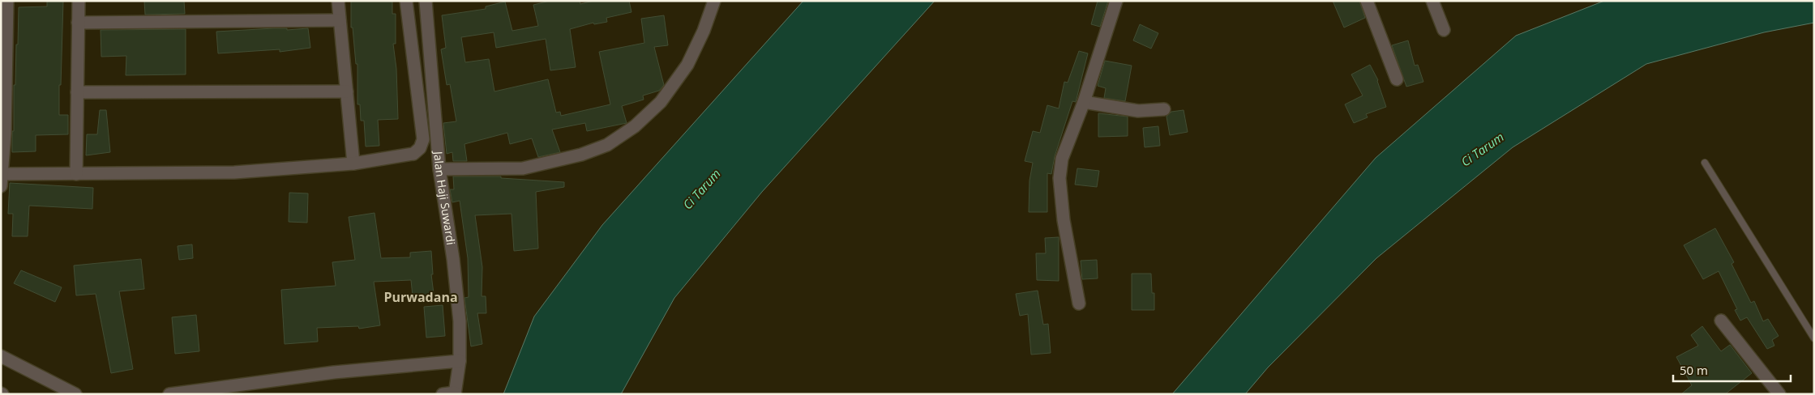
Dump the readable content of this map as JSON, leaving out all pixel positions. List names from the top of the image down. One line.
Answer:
{"streets":{"street":["Jalan Haji Suwardi"]},"districts":["Purwadana"],"water":["Ci Tarum"],"scale_bar":"50 m"}
